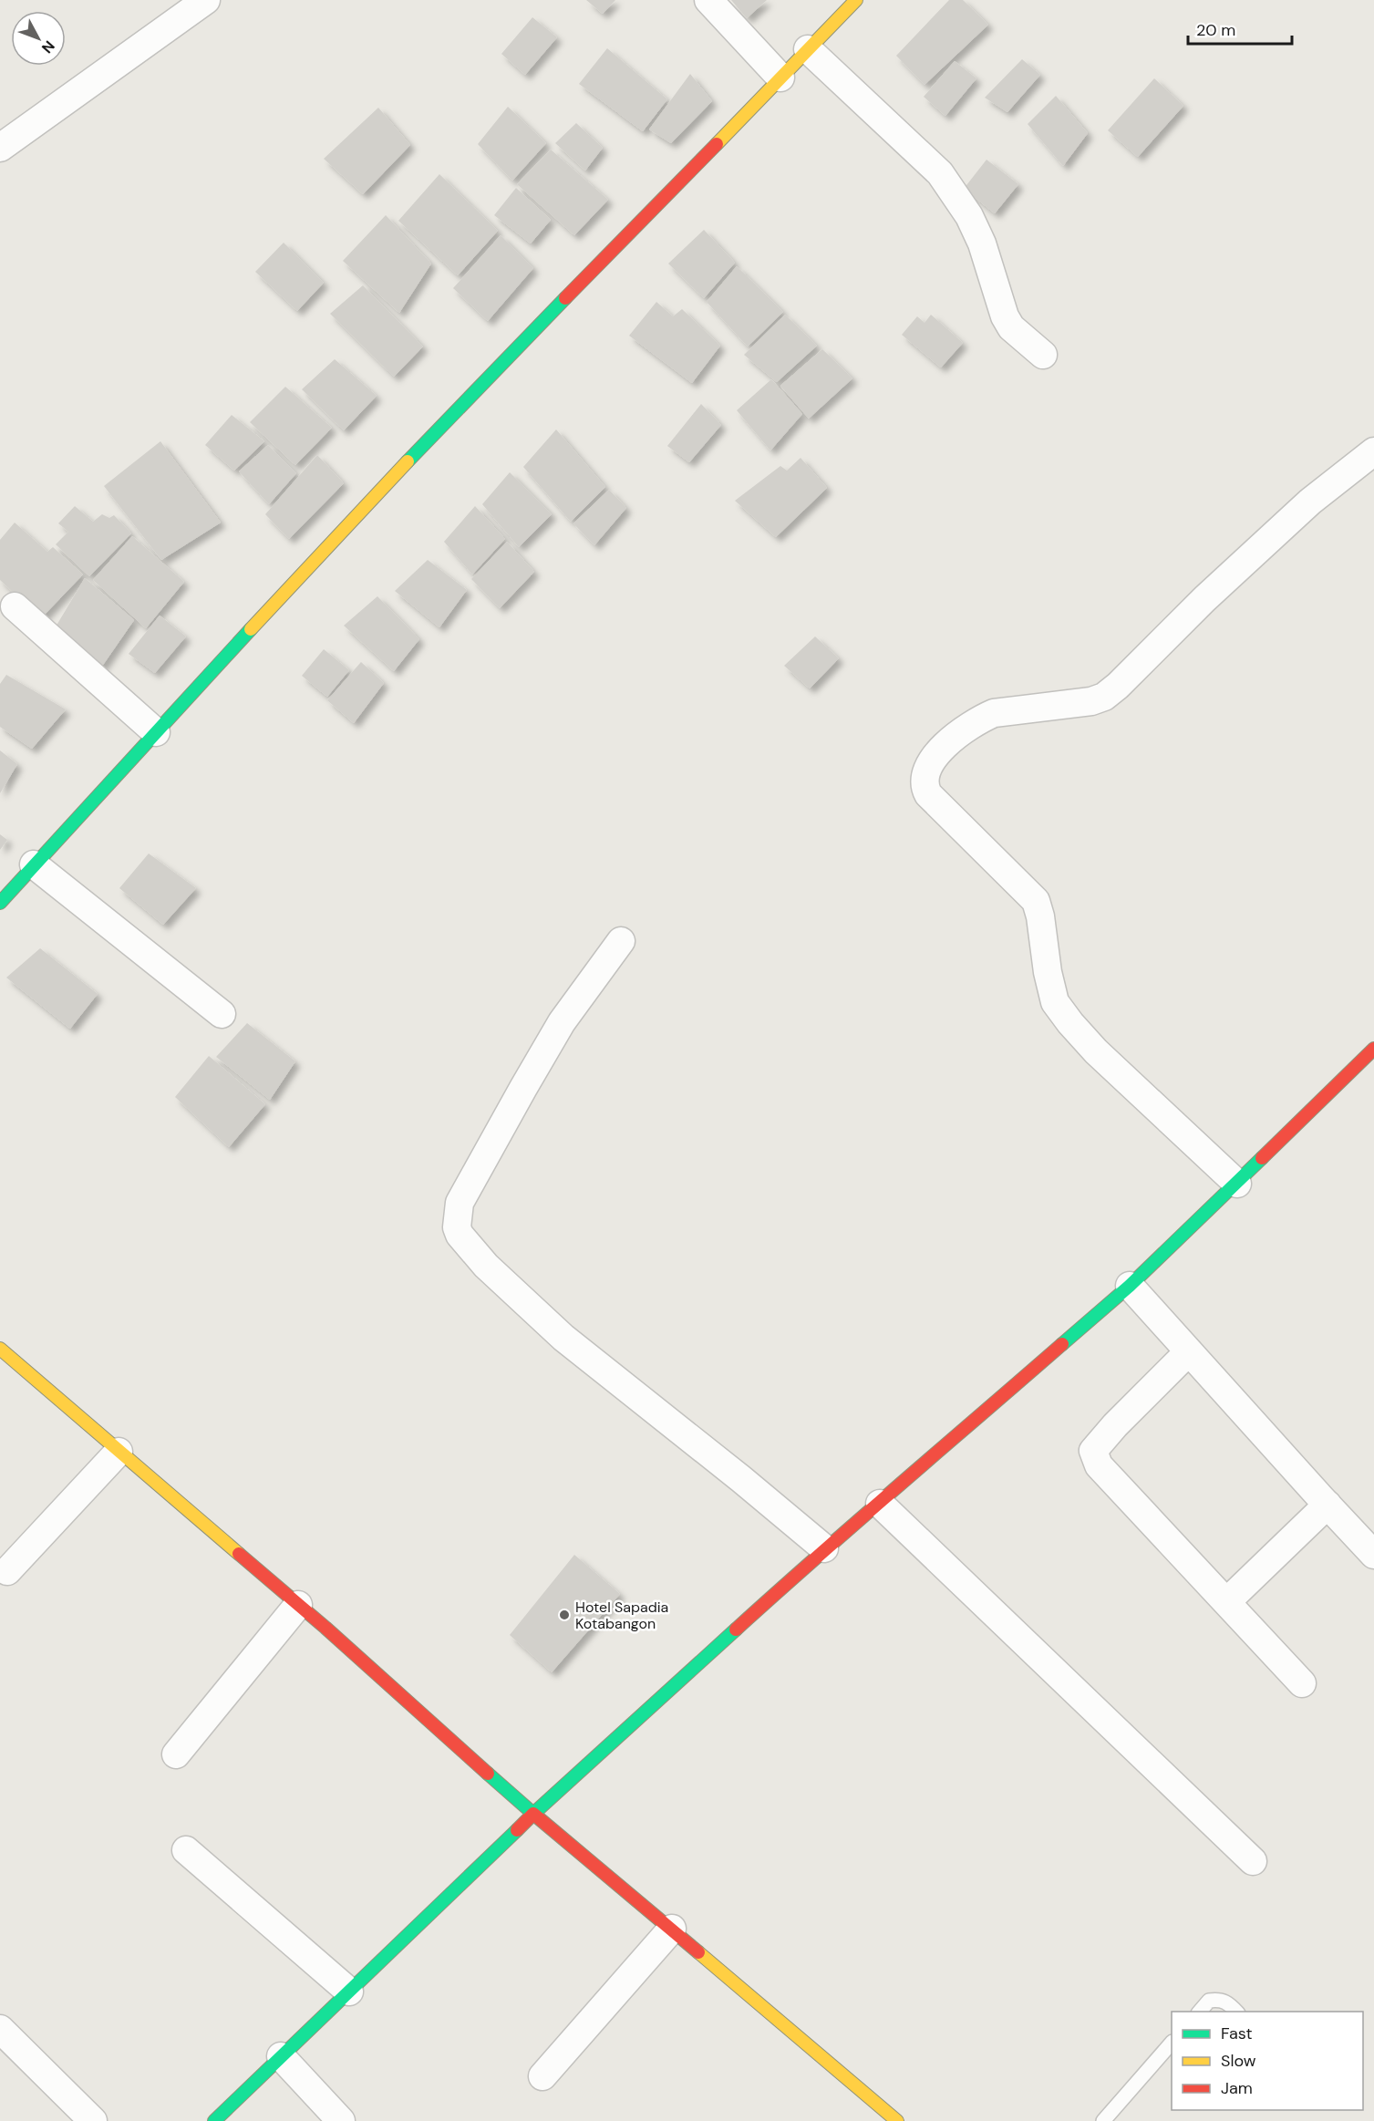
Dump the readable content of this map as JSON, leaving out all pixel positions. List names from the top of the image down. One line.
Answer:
{"places":["Hotel Sapadia Kotabangon"],"legend":["Fast","Slow","Jam"],"scale_bar":"20 m","north":"bottom right"}
